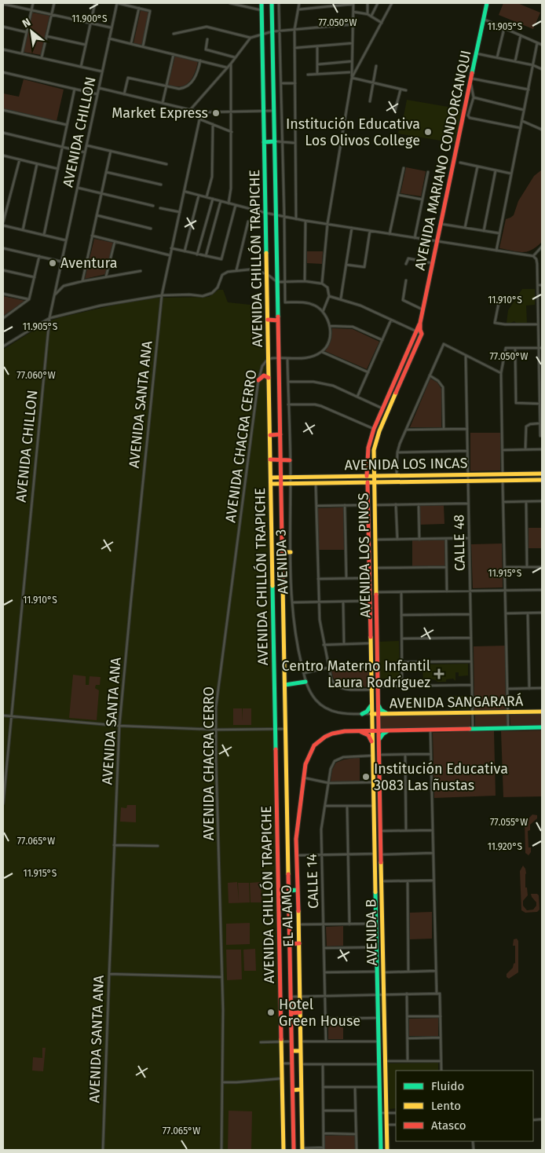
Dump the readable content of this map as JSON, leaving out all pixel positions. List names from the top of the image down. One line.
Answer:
{"streets":{"main road":["AVENIDA MARIANO CONDORCANQUI","AVENIDA CHILLÓN TRAPICHE","AVENIDA LOS INCAS","AVENIDA LOS PINOS","AVENIDA SANGARARÁ","EL ALAMO","AVENIDA B"],"street":["AVENIDA CHILLON","AVENIDA SANTA ANA","AVENIDA CHACRA CERRO","CALLE 48","AVENIDA 3","CALLE 14"]},"crossings":[["AVENIDA MARIANO CONDORCANQUI","AVENIDA LOS PINOS"],["AVENIDA CHILLÓN TRAPICHE","AVENIDA CHACRA CERRO"],["AVENIDA CHILLÓN TRAPICHE","AVENIDA LOS INCAS"],["AVENIDA LOS INCAS","CALLE 48"],["AVENIDA LOS INCAS","AVENIDA LOS PINOS"],["AVENIDA LOS INCAS","AVENIDA 3"],["CALLE 48","AVENIDA SANGARARÁ"],["AVENIDA LOS PINOS","AVENIDA 3"],["AVENIDA LOS PINOS","AVENIDA SANGARARÁ"],["AVENIDA LOS PINOS","AVENIDA B"],["AVENIDA 3","AVENIDA SANGARARÁ"],["AVENIDA 3","AVENIDA B"],["AVENIDA SANGARARÁ","EL ALAMO"],["AVENIDA SANGARARÁ","AVENIDA B"],["CALLE 14","AVENIDA B"],["EL ALAMO","AVENIDA B"]],"places":{"other":["Market Express","Institución Educativa Los Olivos College","Aventura","Institución Educativa 3083 Las ñustas","Hotel Green House"],"health":["Centro Materno Infantil Laura Rodríguez"]},"legend":["Fluido","Lento","Atasco"],"north":"top left","coordinates":["11.900°S","77.050°W","11.905°S","11.910°S","77.060°W","11.915°S","77.055°W","77.065°W","11.920°S"]}
